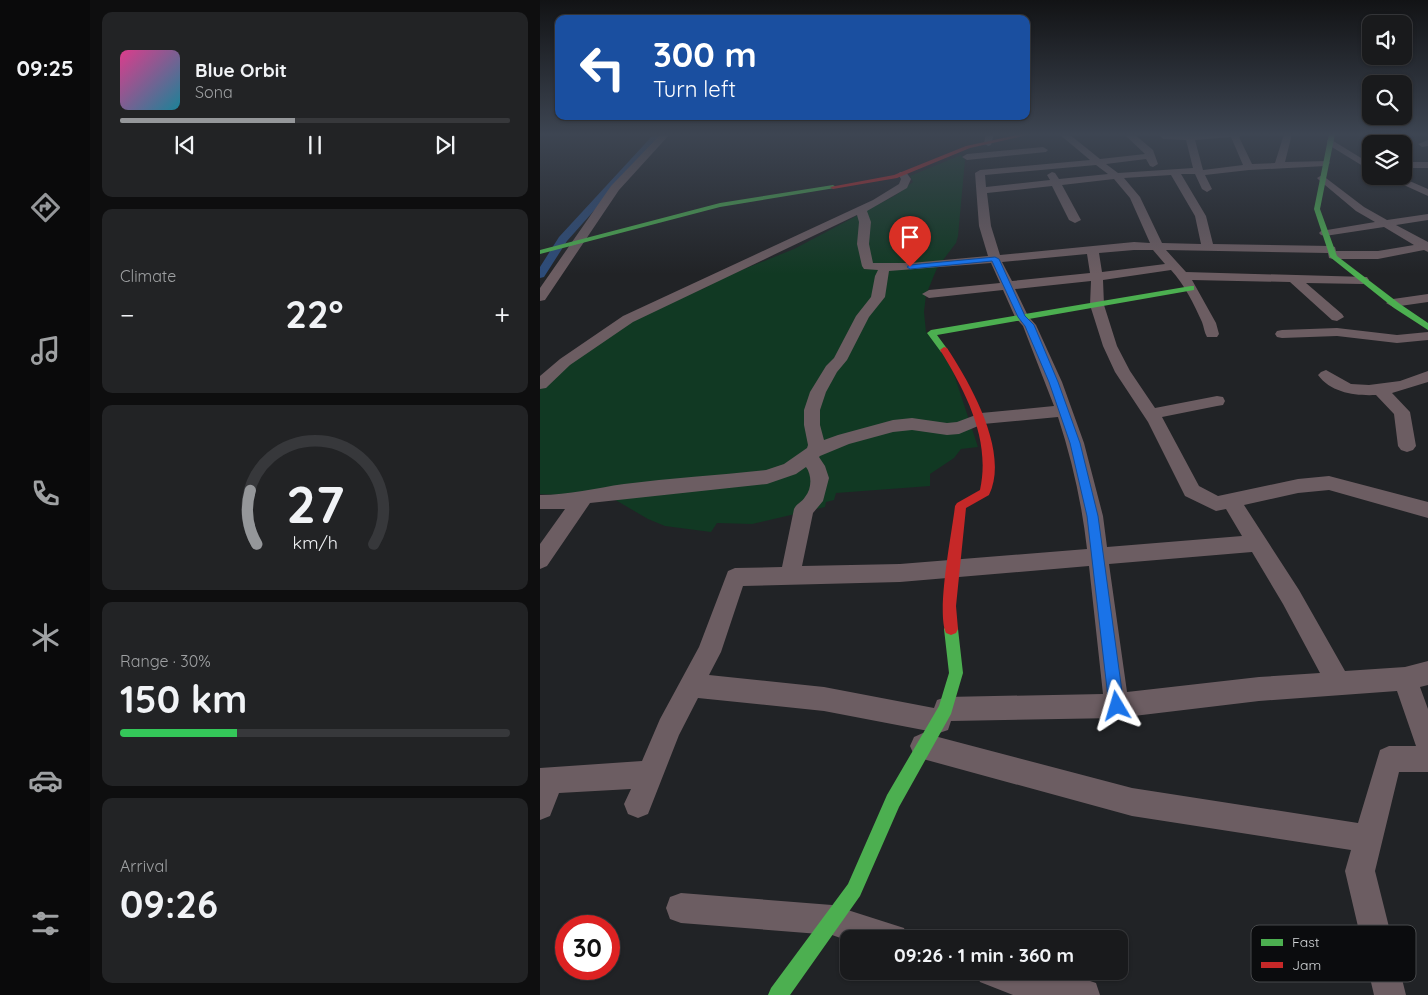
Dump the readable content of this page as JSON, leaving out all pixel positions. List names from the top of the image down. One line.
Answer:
{"legend":["Fast","Jam"],"page":{"tabs":"09:25","turn":["300 m","Turn left"],"song":["Blue Orbit","Sona"],"tile":["Climate",["Range · 30%","150 km"],["Arrival","09:26"]],"heat":["−","22°","+"],"limit":"30","trip":"09:26 · 1 min · 360 m","gauge":["27","km/h"]}}
